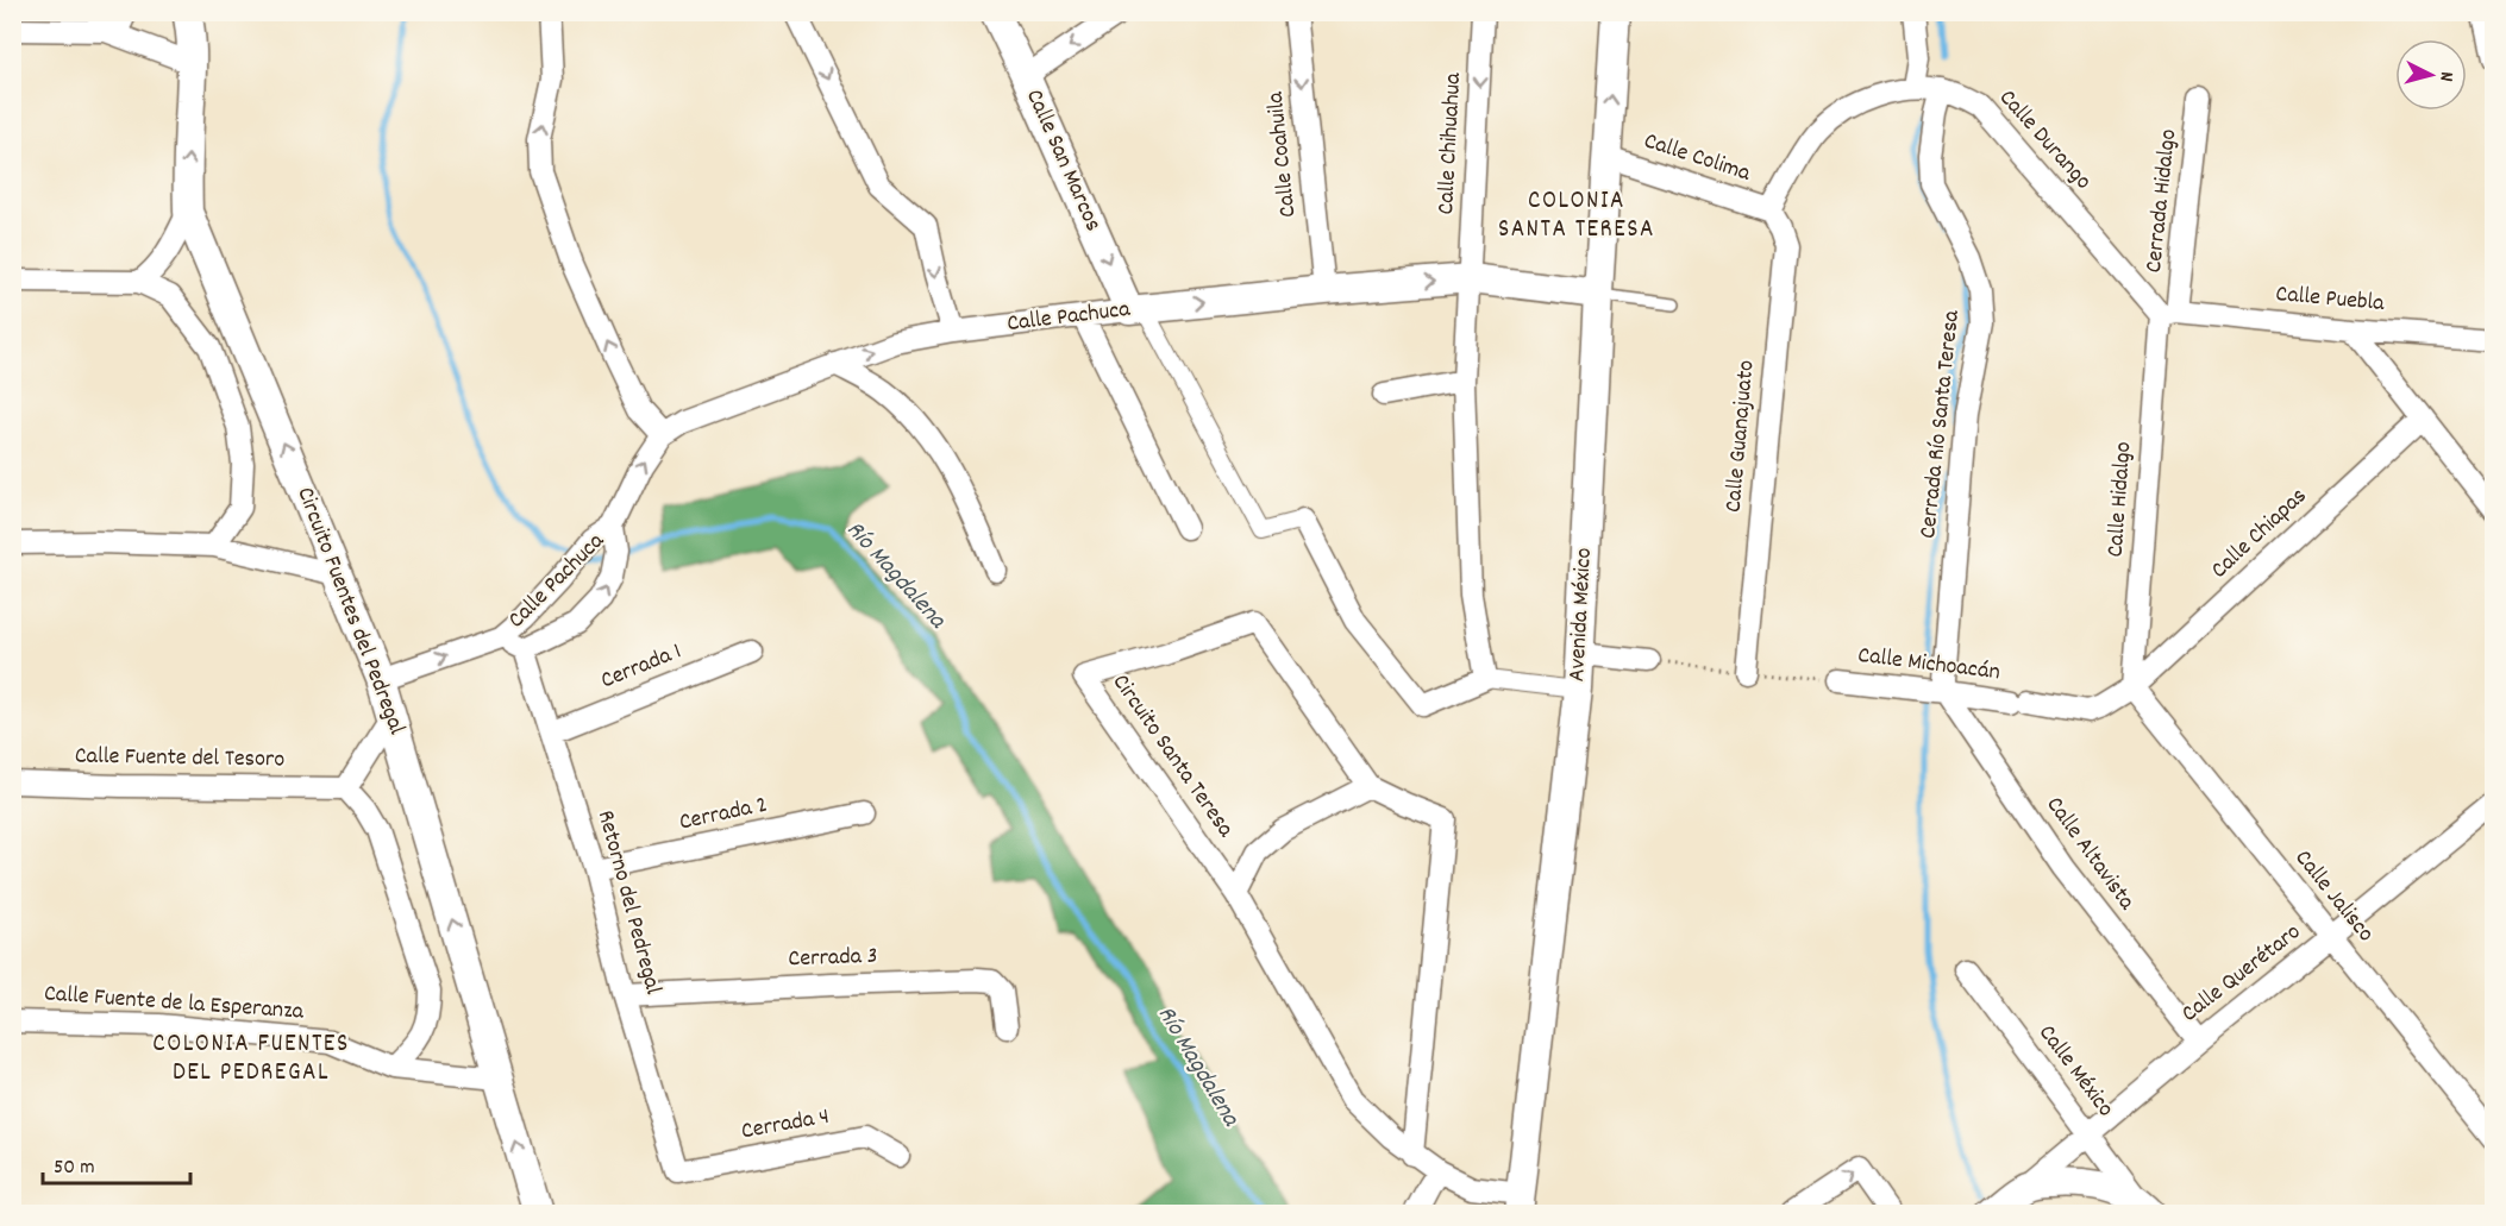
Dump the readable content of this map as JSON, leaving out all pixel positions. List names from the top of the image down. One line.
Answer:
{"streets":{"street":["Calle Durango","Calle Chihuahua","Calle Coahuila","Calle Colima","Calle San Marcos","Cerrada Hidalgo","Calle Puebla","Calle Pachuca","Cerrada Río Santa Teresa","Calle Guanajuato","Calle Hidalgo","Calle Chiapas","Circuito Fuentes del Pedregal","Avenida México","Calle Michoacán","Cerrada 1","Circuito Santa Teresa","Calle Fuente del Tesoro","Cerrada 2","Calle Altavista","Calle Jalisco","Retorno del Pedregal","Cerrada 3","Calle Querétaro","Calle Fuente de la Esperanza","Calle México","Cerrada 4"]},"crossings":[["Calle Durango","Calle Colima"],["Calle Durango","Cerrada Hidalgo"],["Calle Durango","Calle Puebla"],["Calle Durango","Cerrada Río Santa Teresa"],["Calle Durango","Calle Guanajuato"],["Calle Durango","Calle Hidalgo"],["Calle Chihuahua","Calle Pachuca"],["Calle Coahuila","Calle Pachuca"],["Calle Colima","Calle Guanajuato"],["Calle Colima","Avenida México"],["Calle San Marcos","Calle Pachuca"],["Cerrada Hidalgo","Calle Puebla"],["Cerrada Hidalgo","Calle Hidalgo"],["Calle Puebla","Calle Hidalgo"],["Calle Pachuca","Circuito Fuentes del Pedregal"],["Calle Pachuca","Avenida México"],["Calle Pachuca","Retorno del Pedregal"],["Cerrada Río Santa Teresa","Calle Michoacán"],["Cerrada Río Santa Teresa","Calle Altavista"],["Calle Hidalgo","Calle Chiapas"],["Calle Hidalgo","Calle Michoacán"],["Calle Hidalgo","Calle Jalisco"],["Calle Chiapas","Calle Michoacán"],["Calle Chiapas","Calle Jalisco"],["Circuito Fuentes del Pedregal","Calle Fuente de la Esperanza"],["Avenida México","Circuito Santa Teresa"],["Calle Michoacán","Calle Altavista"],["Calle Michoacán","Calle Jalisco"],["Cerrada 1","Retorno del Pedregal"],["Cerrada 2","Retorno del Pedregal"],["Calle Altavista","Calle Querétaro"],["Calle Jalisco","Calle Querétaro"],["Retorno del Pedregal","Cerrada 3"],["Retorno del Pedregal","Cerrada 4"],["Calle Querétaro","Calle México"]],"one_way":["Calle Chihuahua","Calle Coahuila","Calle Pachuca","Circuito Fuentes del Pedregal"],"districts":["COLONIA SANTA TERESA","COLONIA FUENTES DEL PEDREGAL"],"water":["Río Magdalena"],"scale_bar":"50 m","north":"right"}
